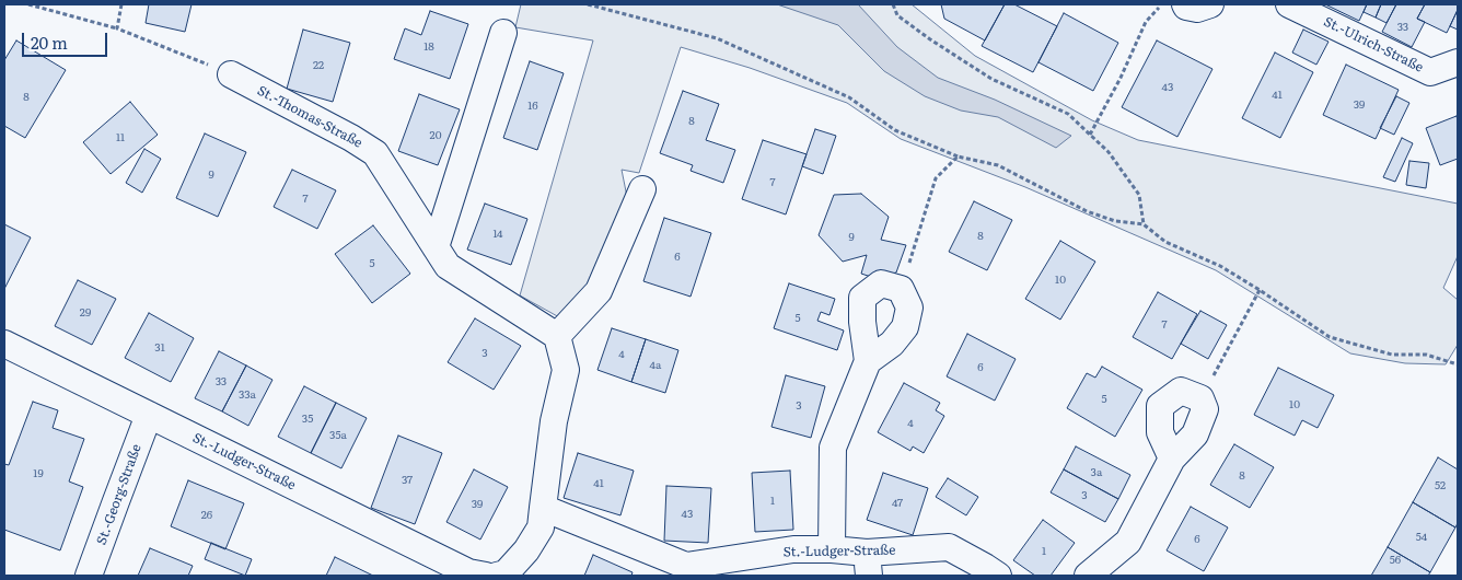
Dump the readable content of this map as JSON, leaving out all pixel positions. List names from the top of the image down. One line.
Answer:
{"streets":{"street":["St.-Ulrich-Straße","St.-Thomas-Straße","St.-Ludger-Straße","St.-Georg-Straße"]},"crossings":[["St.-Ludger-Straße","St.-Georg-Straße"]],"house_numbers":["33","18","22","43","41","8","39","16","8","20","11","9","7","7","14","8","9","6","5","10","29","5","7","31","3","4","4a","6","33","33a","5","10","3","35","4","35a","3a","19","8","37","41","52","3","1","47","39","43","26","54","6","1","56"],"scale_bar":"20 m"}
